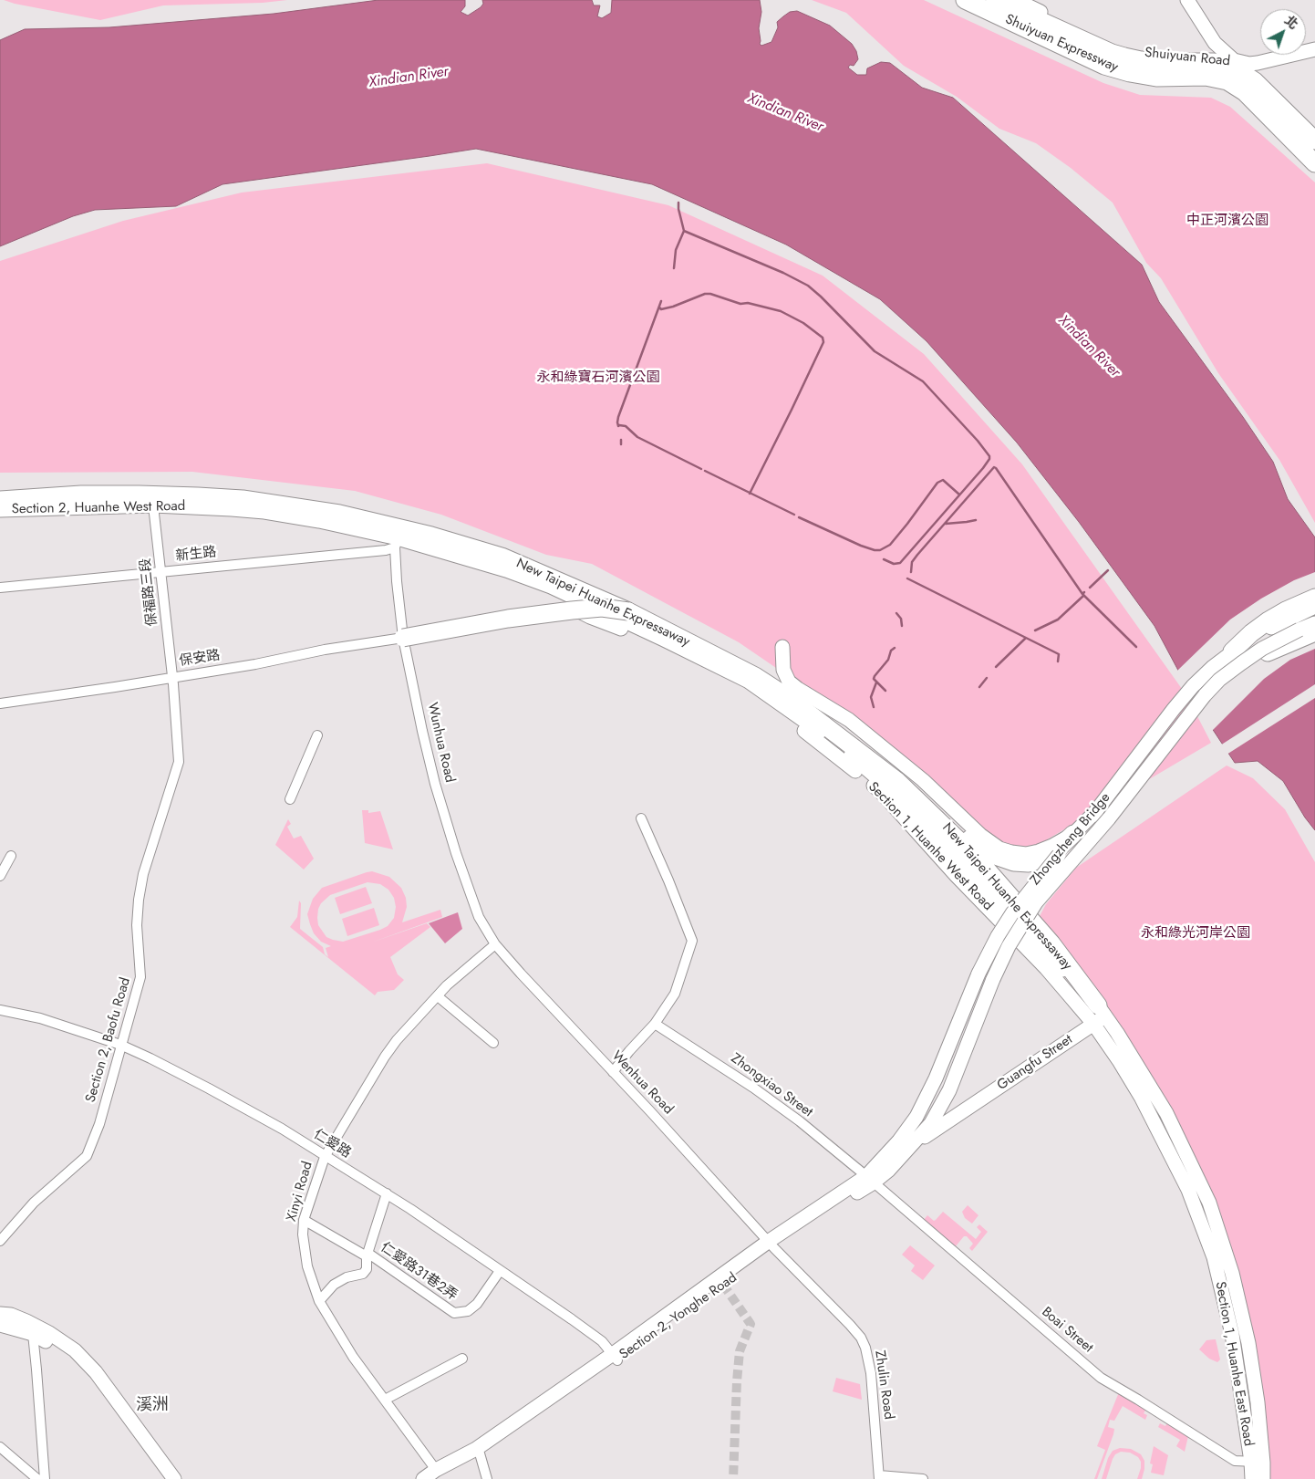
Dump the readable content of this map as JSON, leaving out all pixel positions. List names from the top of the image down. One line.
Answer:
{"streets":{"highway":["Shuiyuan Expressway","New Taipei Huanhe Expressaway"],"main road":["Shuiyuan Road","Section 2, Huanhe West Road","Zhongzheng Bridge","Section 1, Huanhe West Road","Guangfu Street","Section 2, Yonghe Road","Section 1, Huanhe East Road"],"street":["新生路","保福路三段","保安路","Wunhua Road","Section 2, Baofu Road","Wenhua Road","Zhongxiao Street","仁愛路","Xinyi Road","仁愛路31巷2弄","Boai Street","Zhulin Road"]},"crossings":[["Shuiyuan Expressway","Shuiyuan Road"],["Section 2, Huanhe West Road","新生路"],["Section 2, Huanhe West Road","保福路三段"],["Section 2, Huanhe West Road","Wunhua Road"],["Section 2, Huanhe West Road","Section 1, Huanhe West Road"],["新生路","保福路三段"],["新生路","Wunhua Road"],["保福路三段","保安路"],["保福路三段","Section 2, Baofu Road"],["New Taipei Huanhe Expressaway","Guangfu Street"],["New Taipei Huanhe Expressaway","Section 1, Huanhe East Road"],["保安路","Wunhua Road"],["保安路","Section 2, Baofu Road"],["Wunhua Road","Wenhua Road"],["Wunhua Road","Xinyi Road"],["Zhongzheng Bridge","Guangfu Street"],["Zhongzheng Bridge","Zhongxiao Street"],["Zhongzheng Bridge","Section 2, Yonghe Road"],["Zhongzheng Bridge","Boai Street"],["Section 1, Huanhe West Road","Section 1, Huanhe East Road"],["Section 2, Baofu Road","仁愛路"],["Guangfu Street","Section 2, Yonghe Road"],["Guangfu Street","Section 1, Huanhe East Road"],["Wenhua Road","Xinyi Road"],["Wenhua Road","Section 2, Yonghe Road"],["Wenhua Road","Zhulin Road"],["Zhongxiao Street","Section 2, Yonghe Road"],["Zhongxiao Street","Boai Street"],["仁愛路","Xinyi Road"],["仁愛路","仁愛路31巷2弄"],["仁愛路","Section 2, Yonghe Road"],["Xinyi Road","仁愛路31巷2弄"],["Xinyi Road","Section 2, Yonghe Road"],["Section 2, Yonghe Road","Boai Street"],["Section 2, Yonghe Road","Zhulin Road"],["Boai Street","Section 1, Huanhe East Road"]],"districts":["溪洲"],"water":["Xindian River"],"parks":["中正河濱公園","永和綠寶石河濱公園","永和綠光河岸公園"],"north":"top right"}
